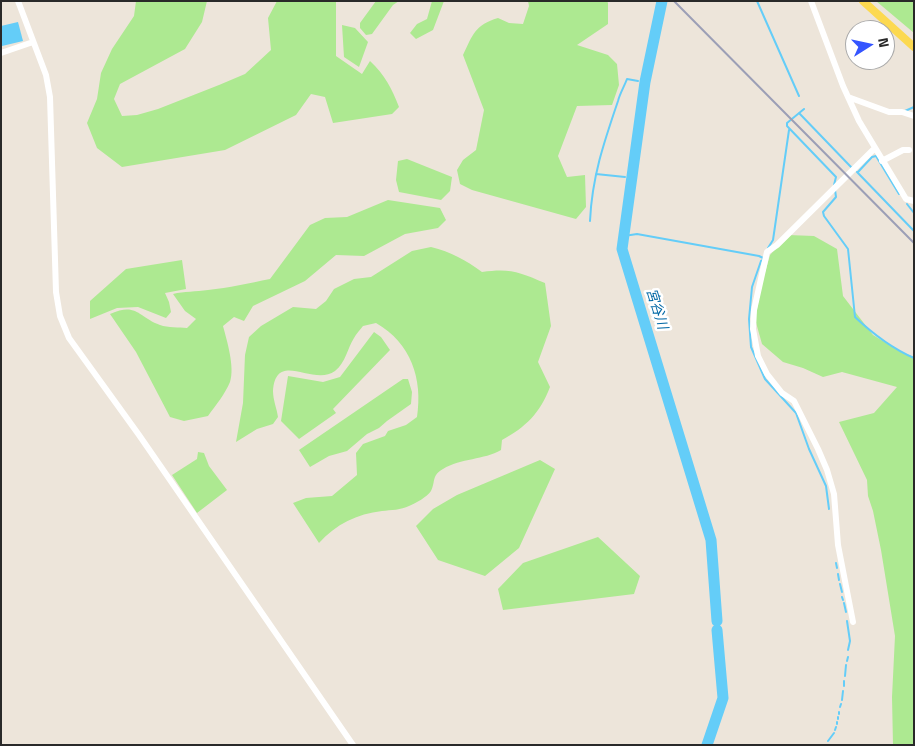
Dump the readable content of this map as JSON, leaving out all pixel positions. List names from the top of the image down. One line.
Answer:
{"water":["宮谷川"],"north":"right"}
